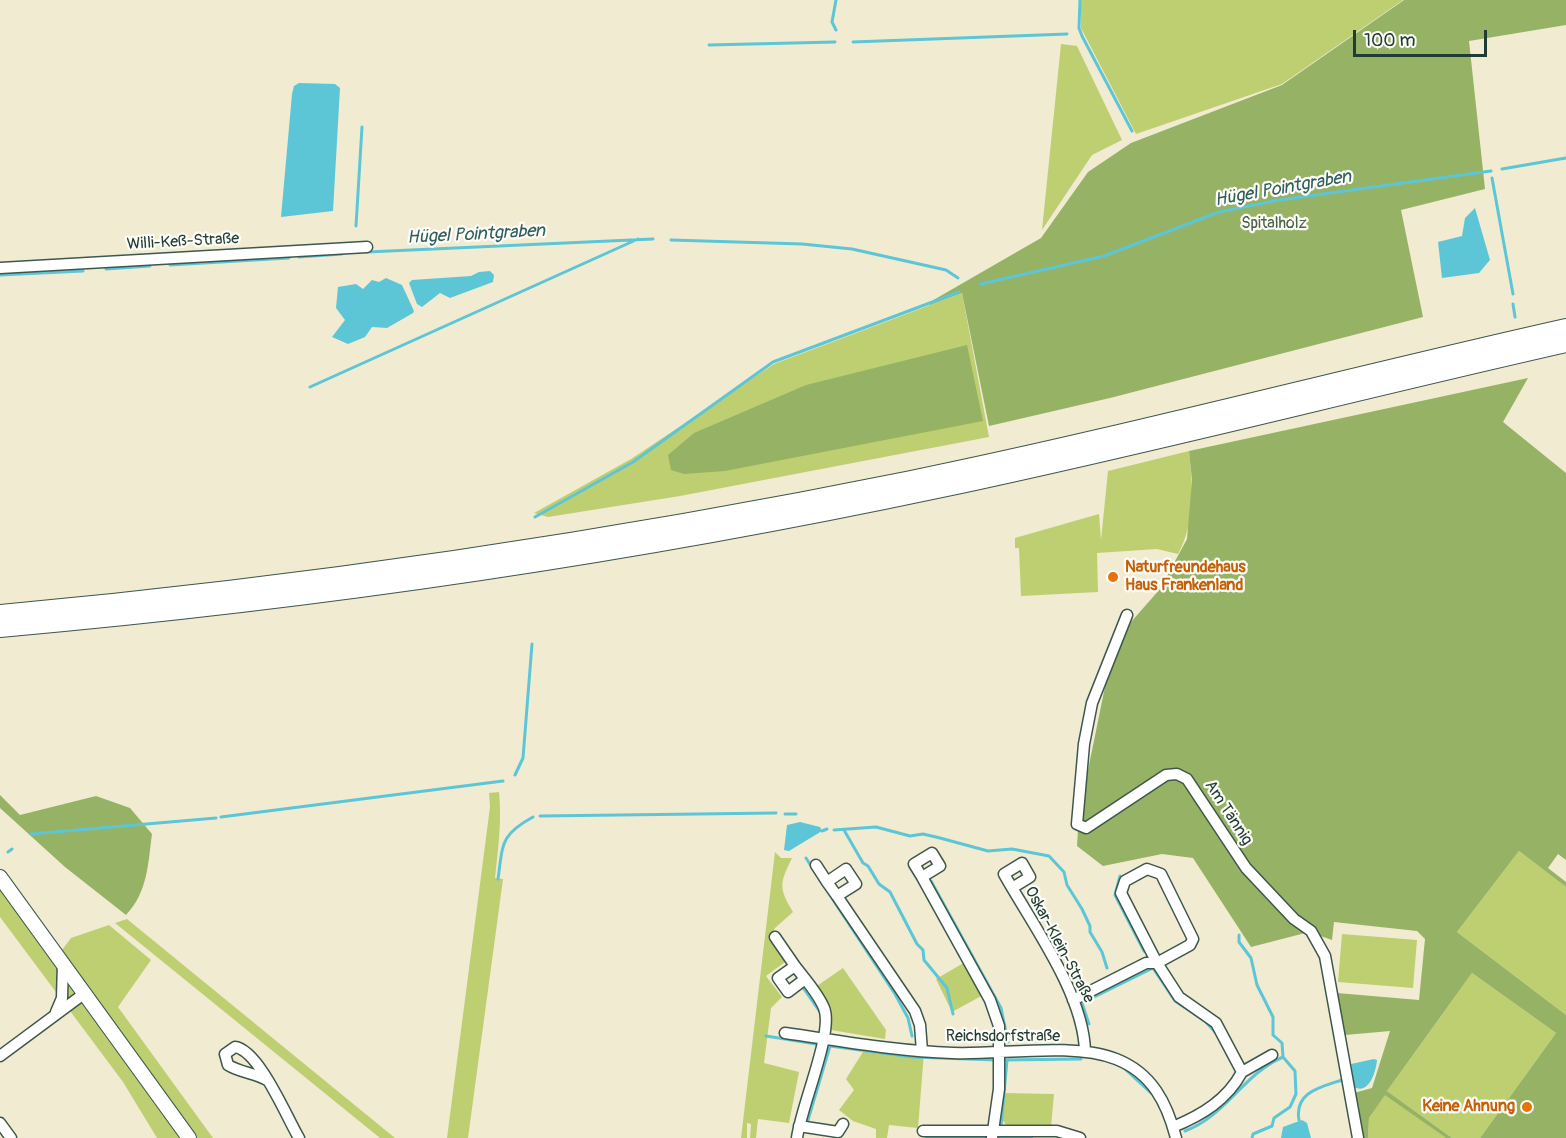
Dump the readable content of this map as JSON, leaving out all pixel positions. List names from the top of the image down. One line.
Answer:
{"streets":{"street":["Willi-Keß-Straße","Am Tännig","Oskar-Klein-Straße","Reichsdorfstraße"]},"crossings":[["Oskar-Klein-Straße","Reichsdorfstraße"]],"water":["Hügel Pointgraben"],"parks":["Spitalholz"],"places":["Naturfreundehaus Haus Frankenland","Keine Ahnung"],"scale_bar":"100 m"}
